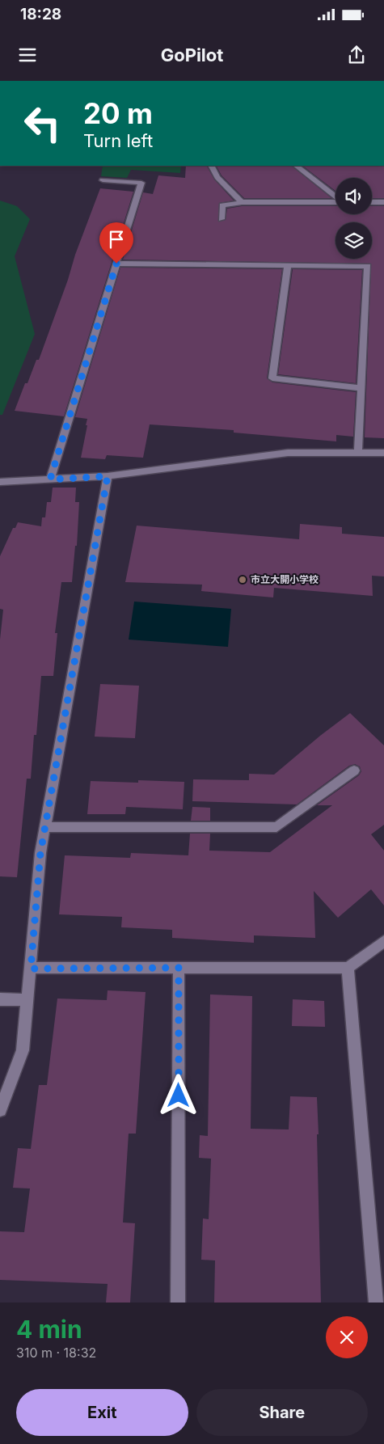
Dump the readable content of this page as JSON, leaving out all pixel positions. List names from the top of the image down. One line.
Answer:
{"places":["市立大開小学校"],"page":{"status":"18:28","header":"GoPilot","turn":["20 m","Turn left"],"heading":["4 min","310 m · 18:32"],"buttons":["Exit","Share"]}}
